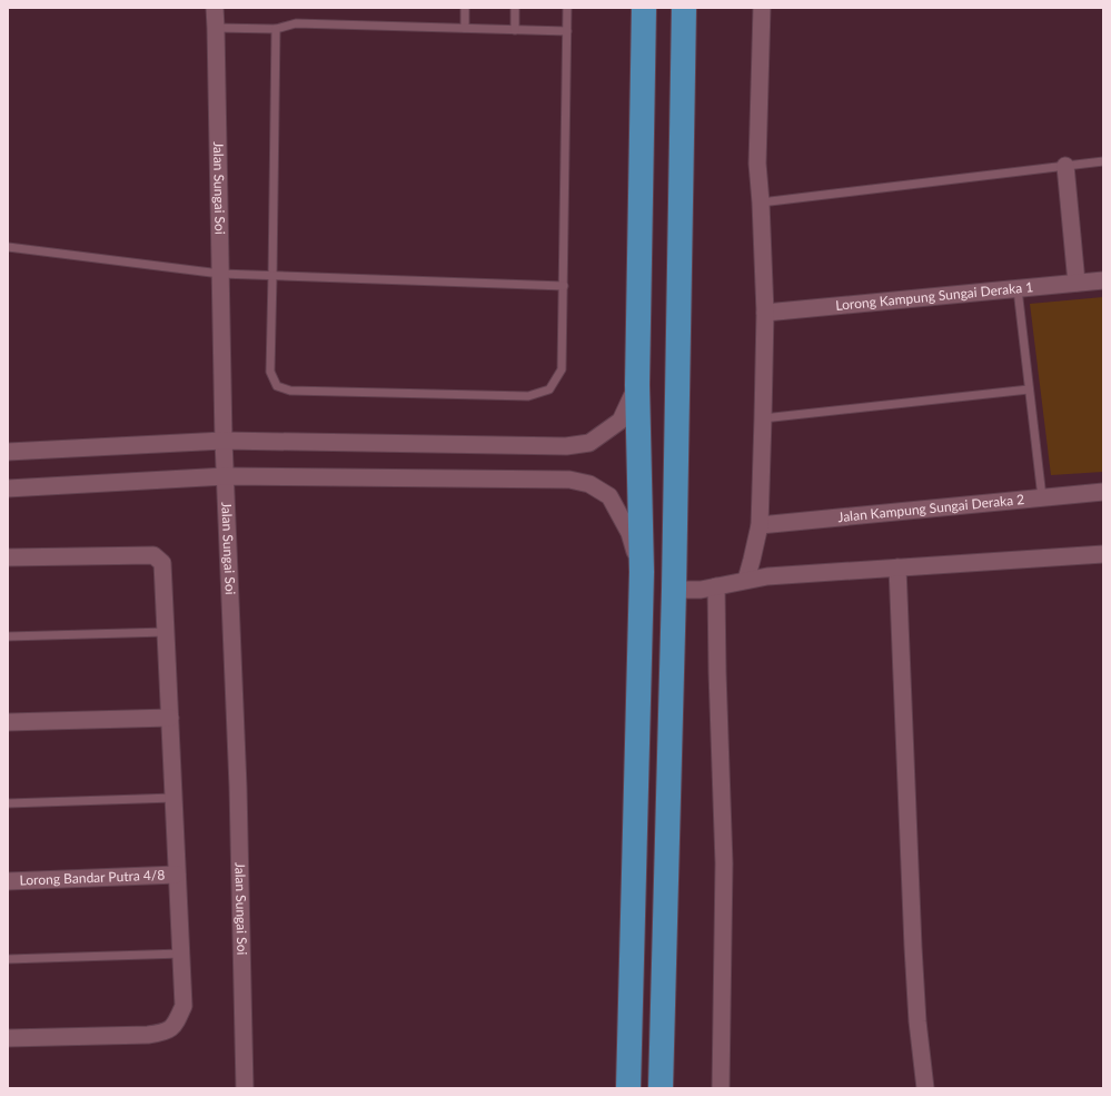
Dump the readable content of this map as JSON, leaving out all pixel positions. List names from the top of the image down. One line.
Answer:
{"streets":{"street":["Jalan Sungai Soi","Lorong Kampung Sungai Deraka 1","Jalan Kampung Sungai Deraka 2","Lorong Bandar Putra 4/8"]}}
